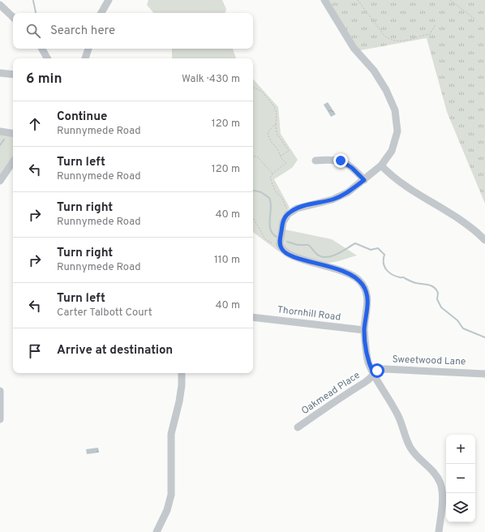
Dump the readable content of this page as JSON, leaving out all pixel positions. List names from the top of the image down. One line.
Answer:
{"streets":{"street":["Thornhill Road","Sweetwood Lane","Oakmead Place"]},"crossings":[["Sweetwood Lane","Oakmead Place"]],"page":{"search":"Search here","heading":["6 min","Walk · 430 m"],"list":[["Continue","Runnymede Road","120 m"],["Turn left","Runnymede Road","120 m"],["Turn right","Runnymede Road","40 m"],["Turn right","Runnymede Road","110 m"],["Turn left","Carter Talbott Court","40 m"],"Arrive at destination"],"map_buttons":["+","−"]}}
